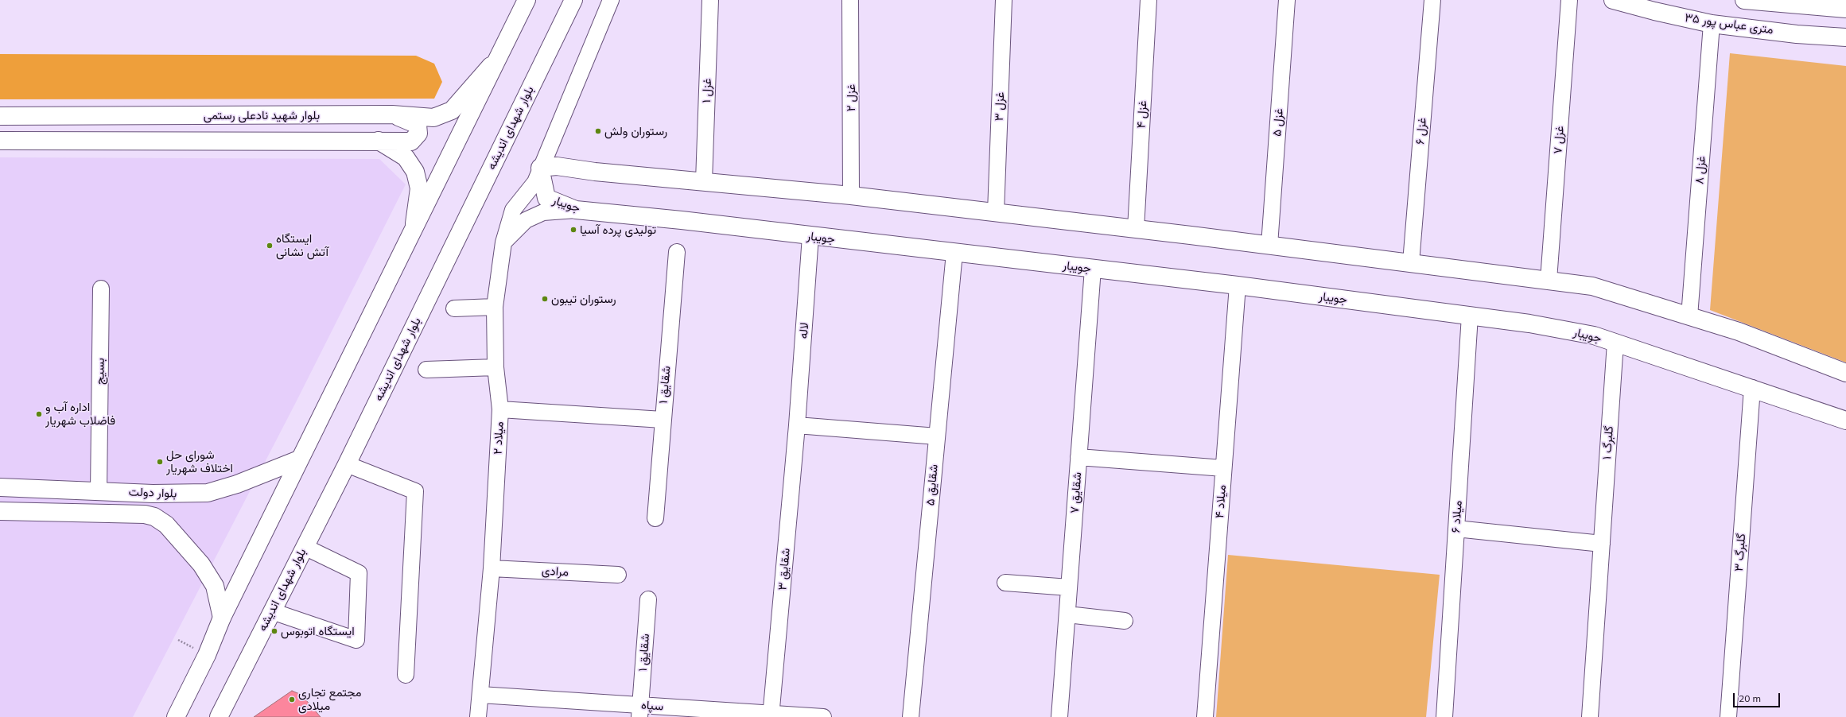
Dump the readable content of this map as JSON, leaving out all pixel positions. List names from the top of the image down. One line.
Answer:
{"streets":{"street":["۳۵ متری عباس پور","غزل ۱","غزل ۲","غزل ۳","غزل ۴","بلوار شهید نادعلی رستمی","غزل ۵","بلوار شهدای اندیشه","غزل ۶","غزل ۷","غزل ۸","جویبار","لاله","بسیج","شقایق ۱","میلاد ۲","گلبرگ ۱","شقایق ۵","بلوار دولت","شقایق ۷","میلاد ۴","میلاد ۶","گلبرگ ۳","شقایق ۳","مرادی","سپاه"]},"crossings":[["۳۵ متری عباس پور","غزل ۸"],["جویبار","لاله"],["جویبار","میلاد ۲"],["جویبار","گلبرگ ۱"],["جویبار","شقایق ۵"],["جویبار","شقایق ۷"],["جویبار","میلاد ۴"],["جویبار","میلاد ۶"],["جویبار","گلبرگ ۳"],["لاله","شقایق ۳"],["بسیج","بلوار دولت"],["شقایق ۱","سپاه"],["میلاد ۲","مرادی"],["میلاد ۲","سپاه"],["شقایق ۳","سپاه"]],"places":["رستوران ولش","تولیدی پرده آسیا","ایستگاه آتش نشانی","رستوران تیبون","اداره آب و فاضلاب شهریار","شورای حل اختلاف شهریار","ایستگاه اتوبوس","مجتمع تجاری میلادی"],"scale_bar":"20 m"}
